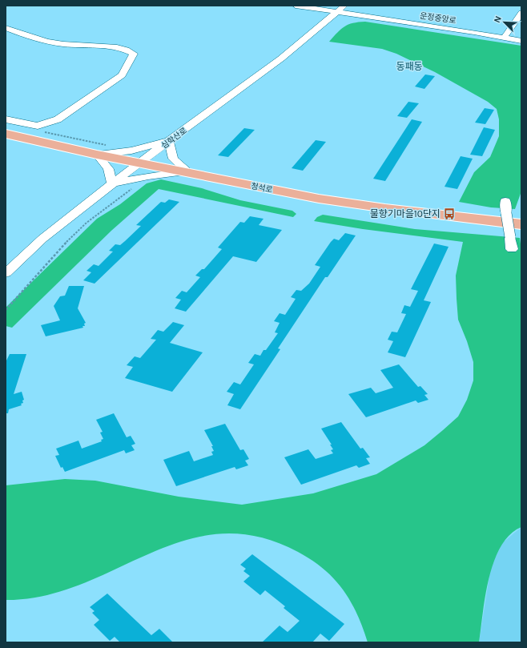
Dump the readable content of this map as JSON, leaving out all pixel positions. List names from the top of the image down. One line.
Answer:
{"streets":{"main road":["청석로"],"street":["운정중앙로","심학산로"]},"crossings":[["운정중앙로","심학산로"],["심학산로","청석로"]],"districts":["동패동"],"places":{"bus stop":["물향기마을10단지"]},"north":"top left"}
